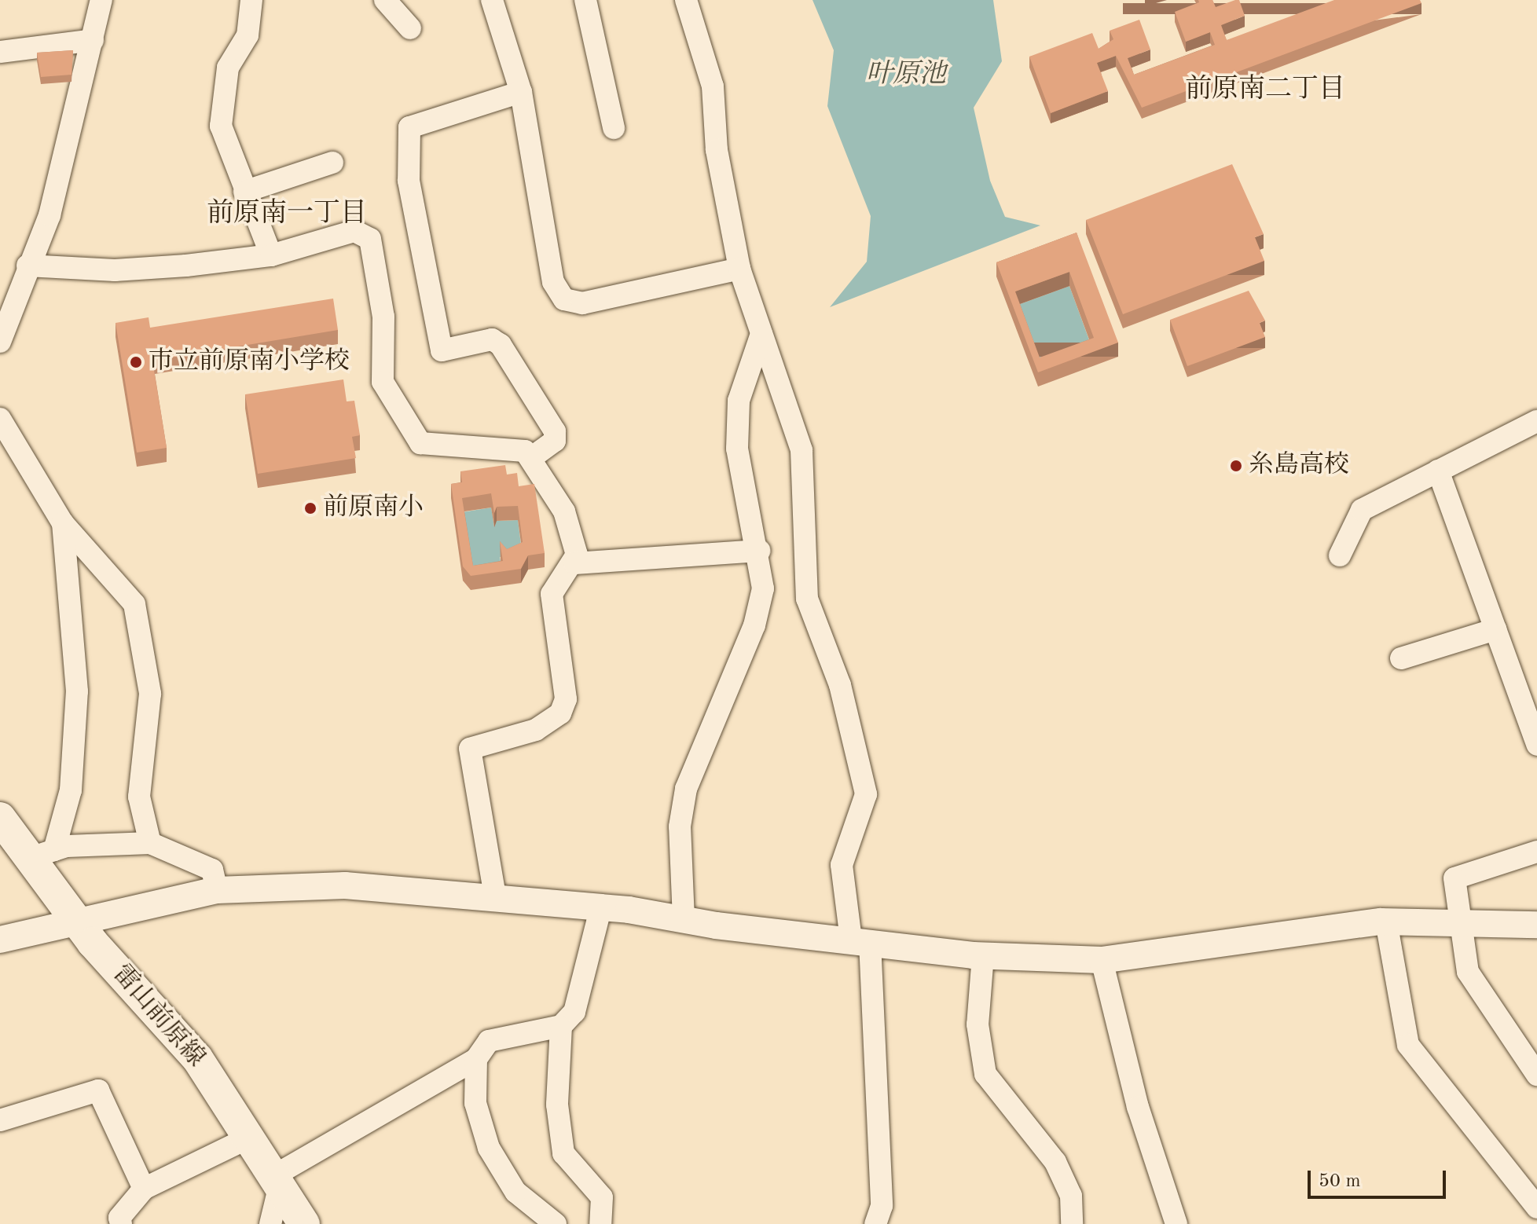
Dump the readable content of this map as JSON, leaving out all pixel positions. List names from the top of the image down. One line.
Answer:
{"streets":{"main road":["雷山前原線"]},"districts":["前原南二丁目","前原南一丁目"],"water":["叶原池"],"places":["市立前原南小学校","糸島高校","前原南小"],"scale_bar":"50 m"}
